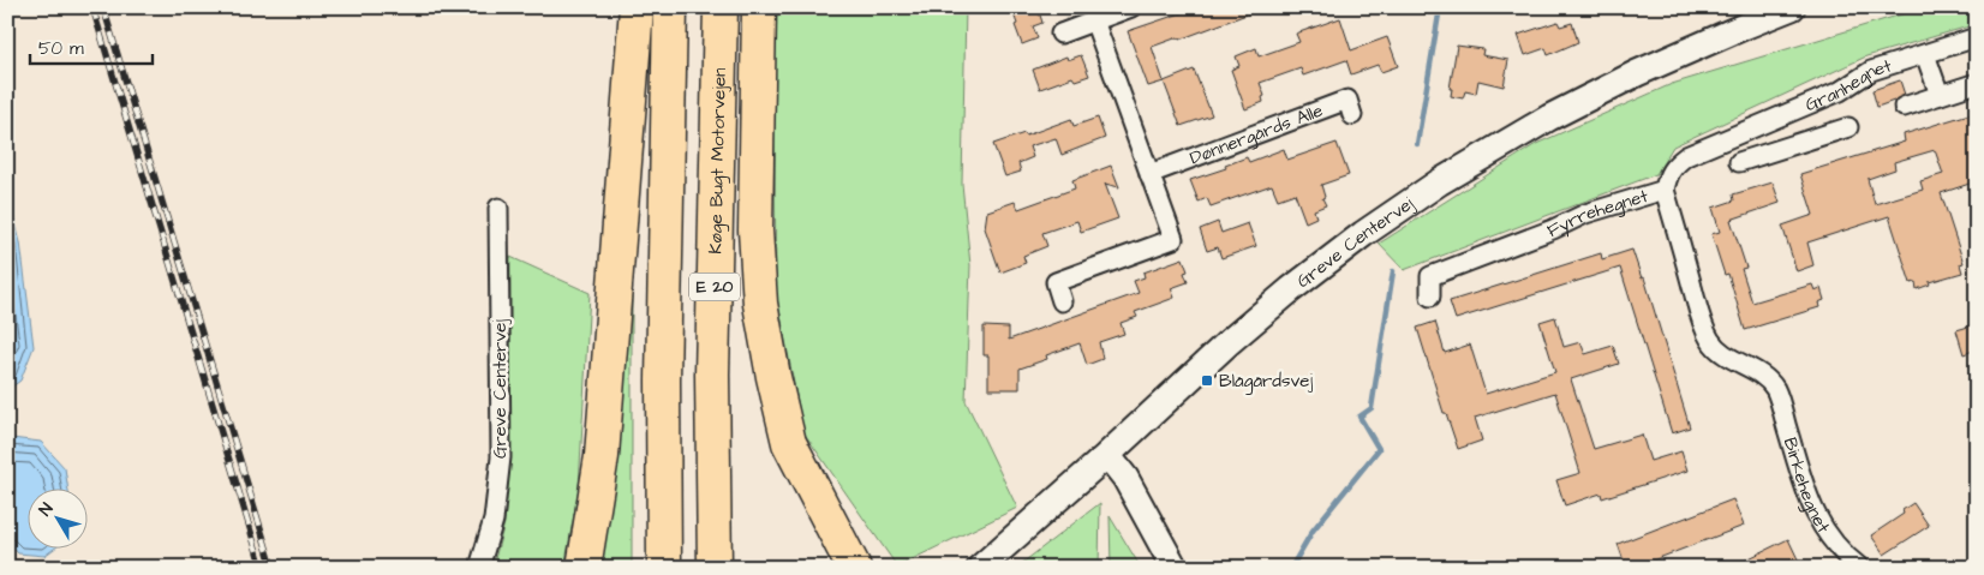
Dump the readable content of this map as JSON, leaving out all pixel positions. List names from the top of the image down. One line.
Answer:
{"streets":{"highway":["Køge Bugt Motorvejen","E 20"],"street":["Granhegnet","Dønnergårds Alle","Fyrrehegnet","Greve Centervej","Birkehegnet"]},"crossings":[["Granhegnet","Fyrrehegnet"],["Fyrrehegnet","Birkehegnet"]],"places":{"transit":["Blågårdsvej"]},"scale_bar":"50 m","north":"top left"}
